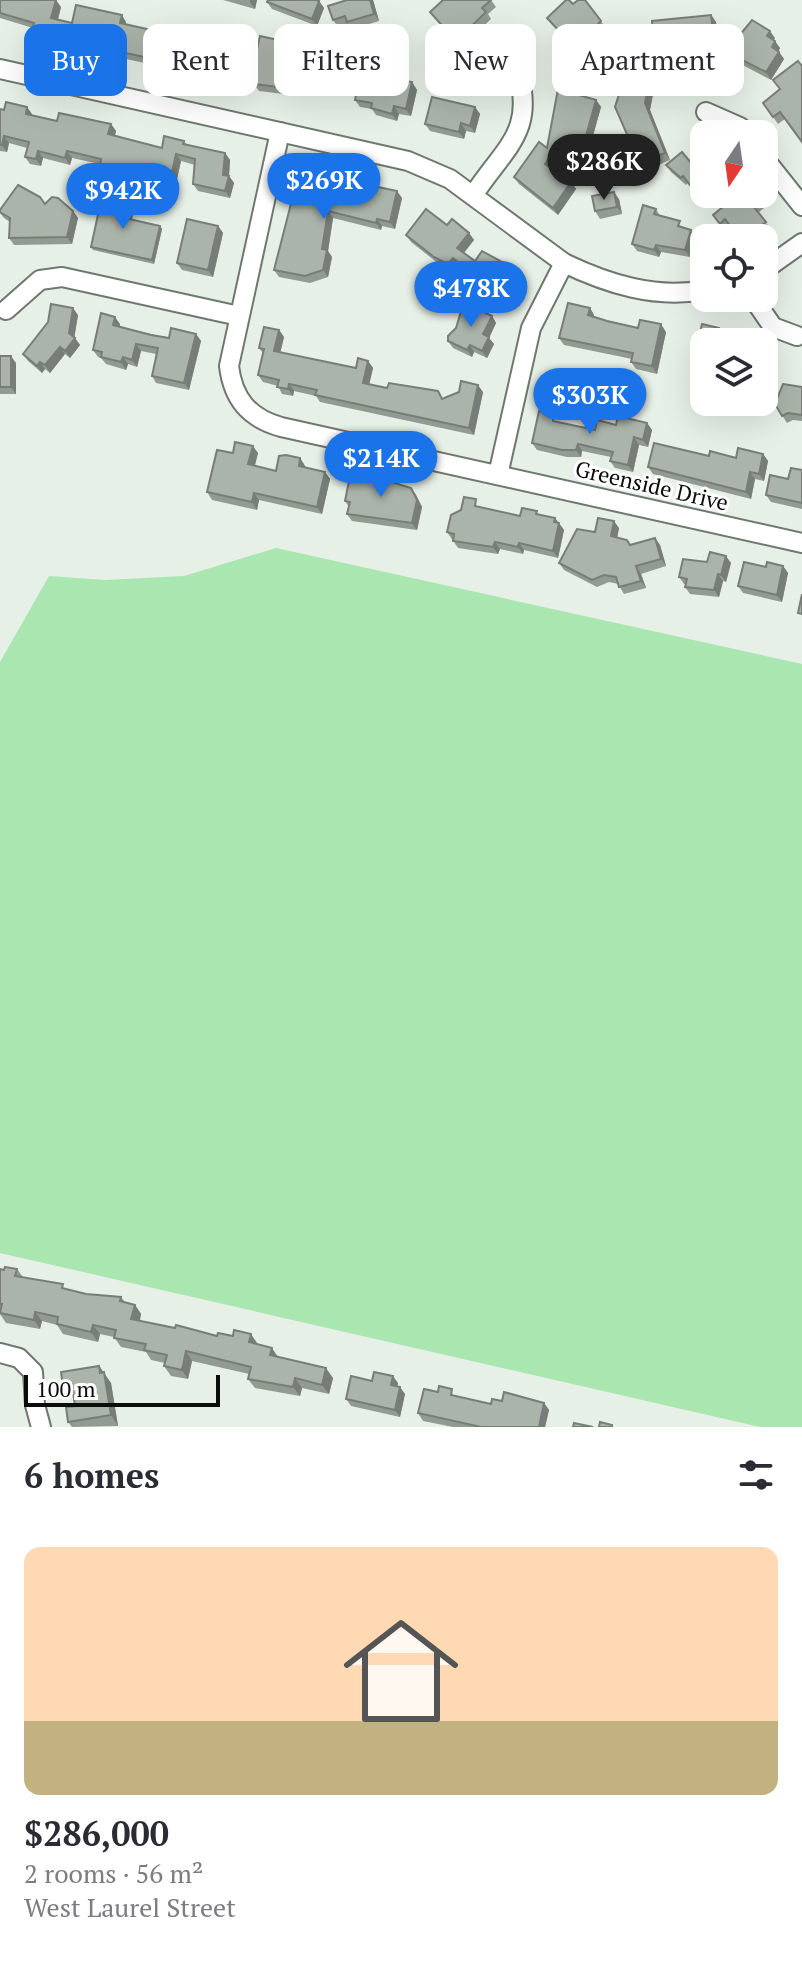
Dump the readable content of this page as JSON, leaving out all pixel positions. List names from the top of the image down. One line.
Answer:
{"streets":{"street":["Greenside Drive"]},"scale_bar":"100 m","north":"bottom","page":{"chip":["Buy","Rent","Filters","New","Apartment"],"price":["$286K","$269K","$942K","$478K","$303K","$214K"],"scale":"100 m","heading":"6 homes","list":[{"name":"$286,000","note":"2 rooms · 56 m² · West Laurel Street"}]}}
